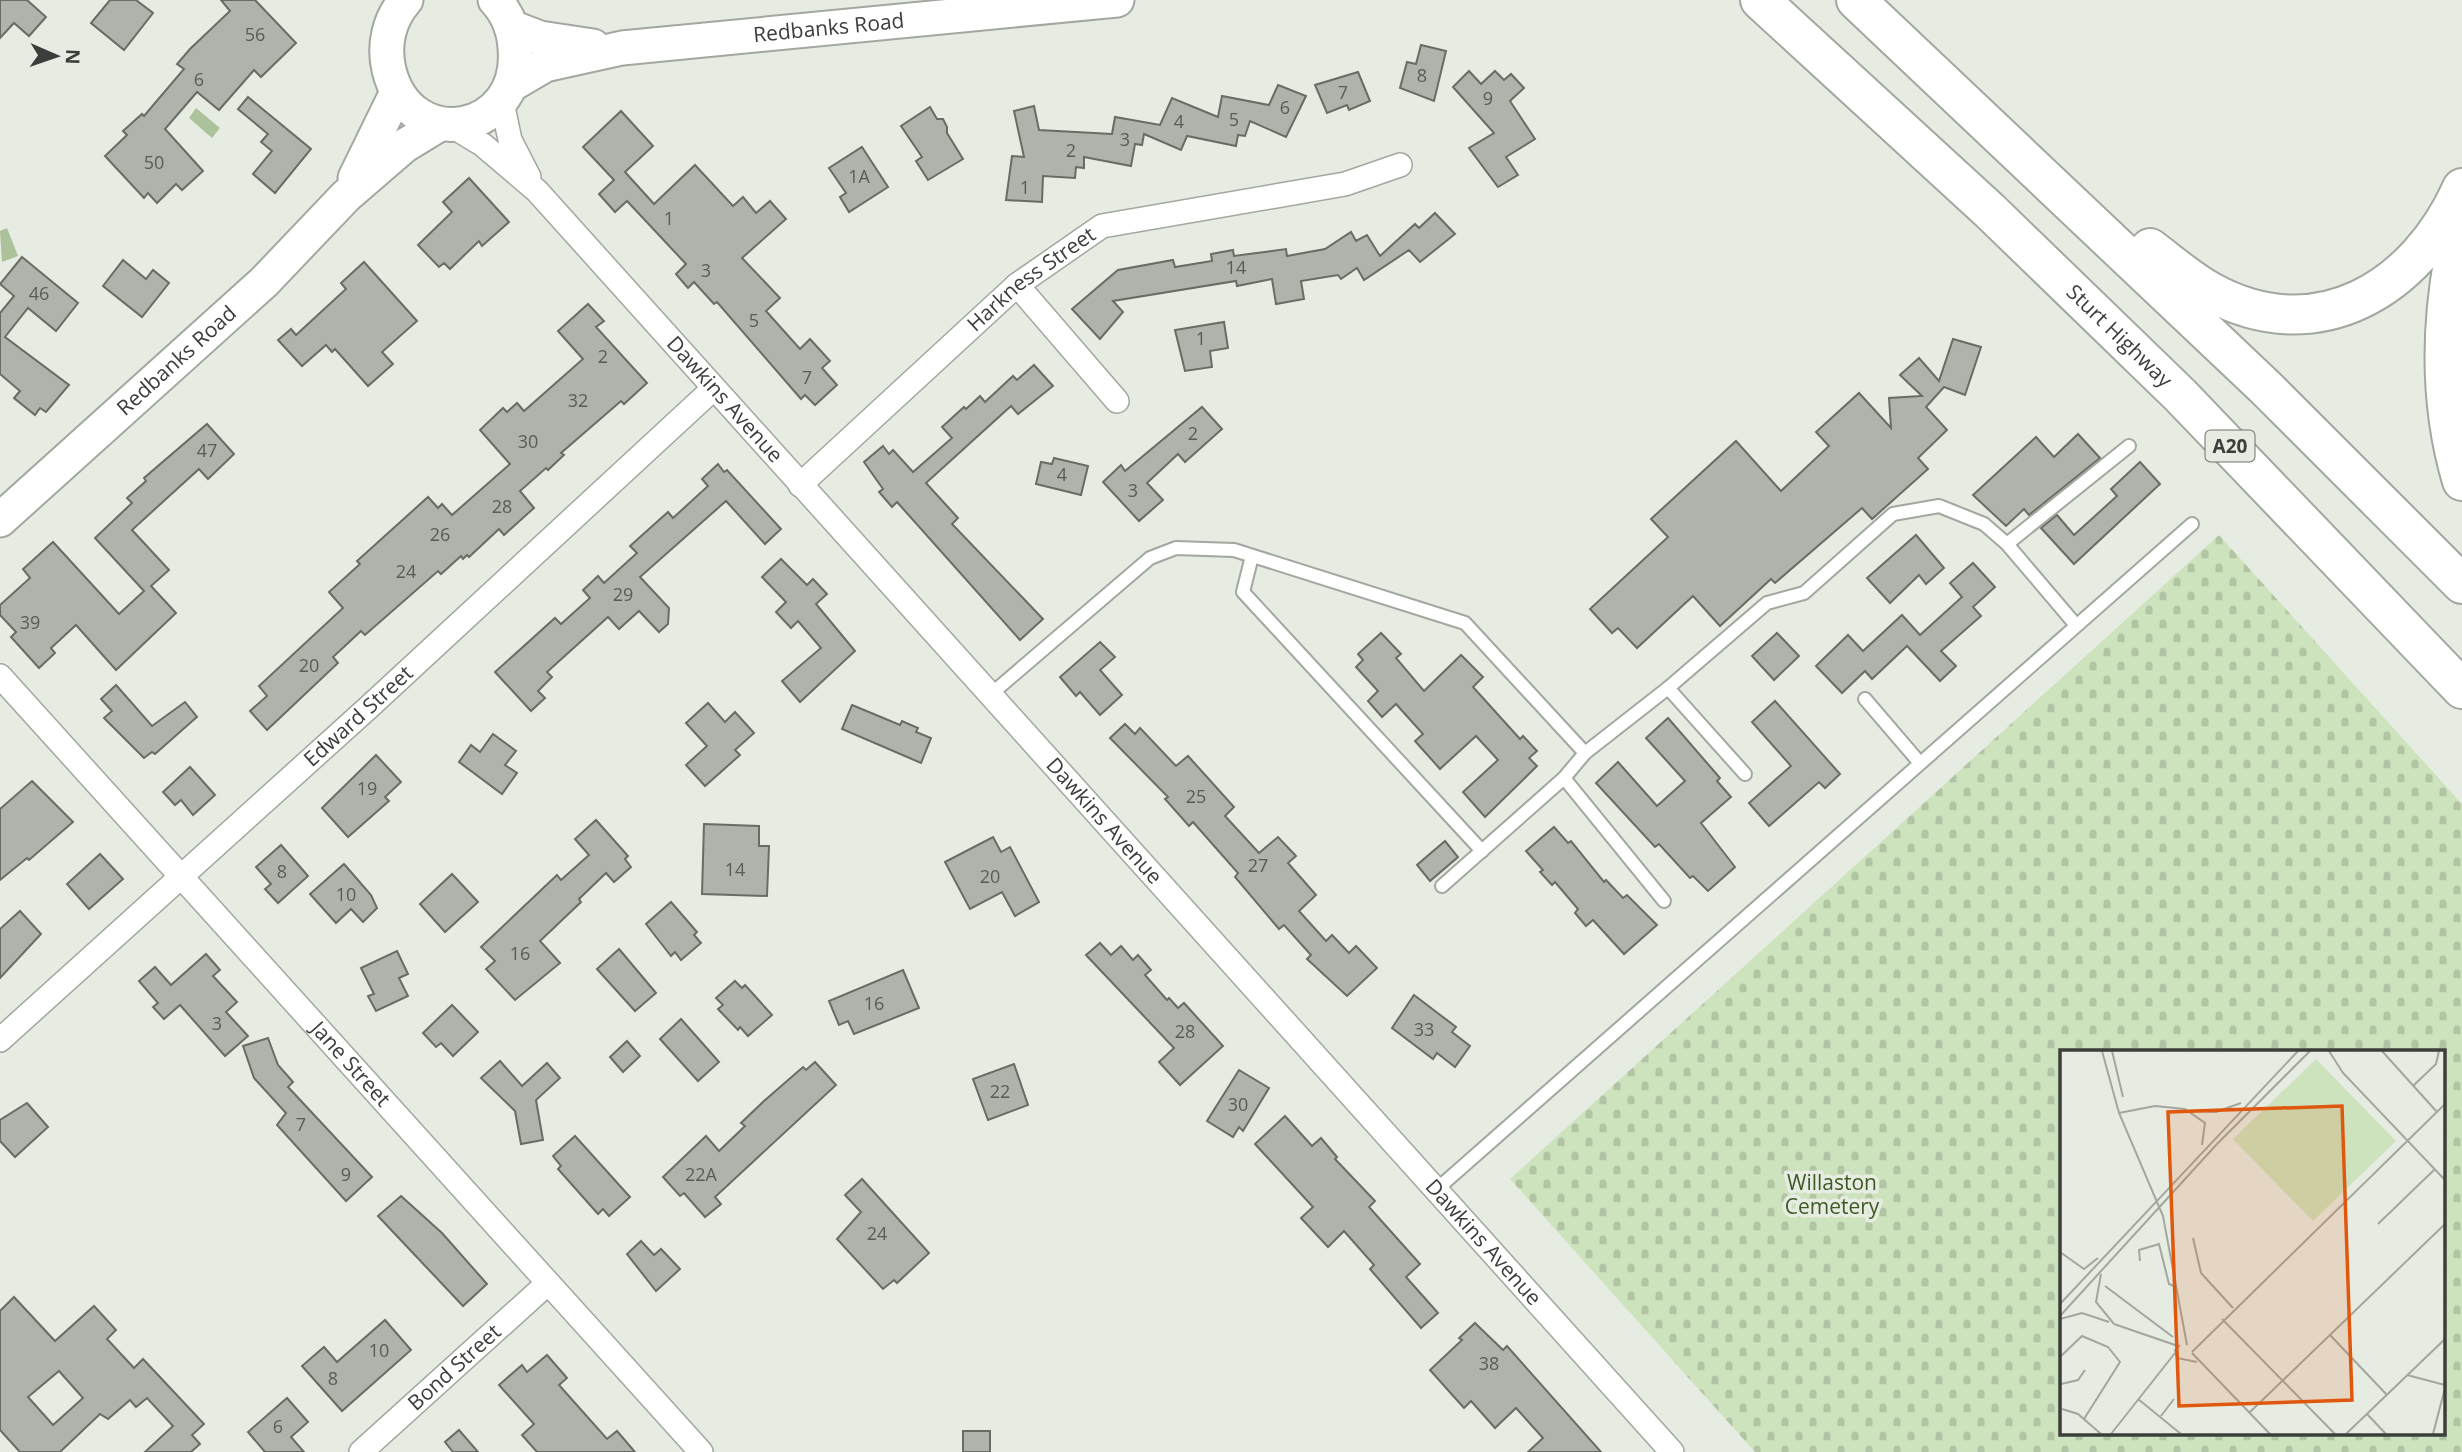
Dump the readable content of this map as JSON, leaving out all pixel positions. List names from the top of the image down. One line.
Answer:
{"streets":{"highway":["Sturt Highway","A20"],"main road":["Redbanks Road"],"street":["Harkness Street","Dawkins Avenue","Edward Street","Jane Street","Bond Street"]},"crossings":[["Redbanks Road","Dawkins Avenue"],["Harkness Street","Dawkins Avenue"],["Dawkins Avenue","Edward Street"],["Edward Street","Jane Street"],["Jane Street","Bond Street"]],"parks":["Willaston Cemetery"],"house_numbers":["56","8","6","7","9","6","5","4","3","2","50","1A","1","1","14","3","46","5","1","2","7","32","2","30","47","4","3","28","26","24","29","39","20","19","25","27","14","8","20","10","16","16","3","33","28","22","30","7","9","22A","24","10","38","8","6"],"north":"right"}
